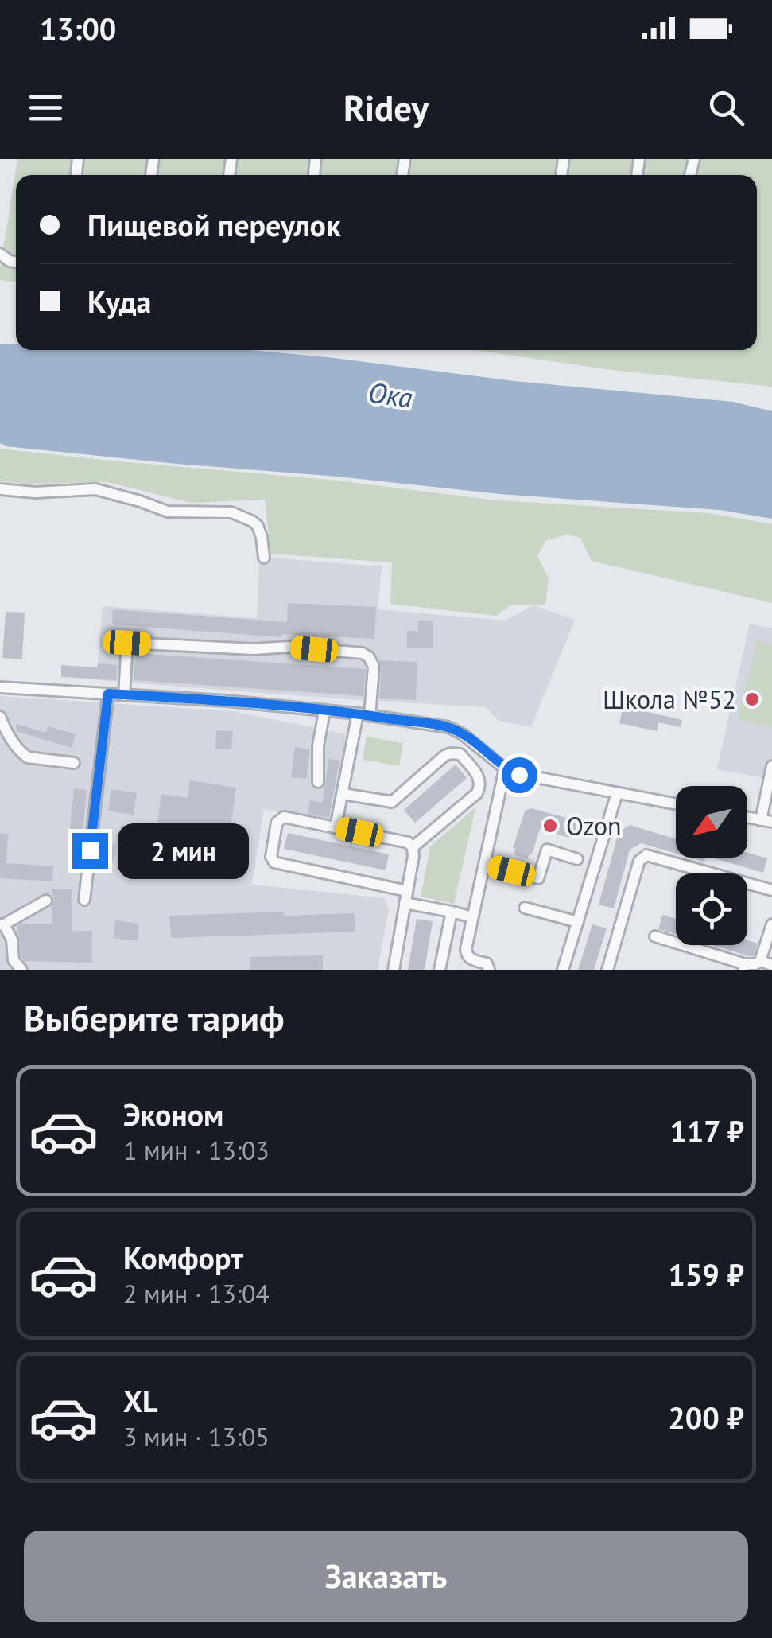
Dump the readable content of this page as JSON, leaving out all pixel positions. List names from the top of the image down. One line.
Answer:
{"water":["Ока"],"places":["Школа №52","Ozon"],"north":"bottom left","page":{"status":"13:00","header":"Ridey","banner":["Пищевой переулок","Куда"],"bubble":"2 мин","heading":"Выберите тариф","list":[{"name":"Эконом","note":"1 мин · 13:03","value":"117 ₽"},{"name":"Комфорт","note":"2 мин · 13:04","value":"159 ₽"},{"name":"XL","note":"3 мин · 13:05","value":"200 ₽"}],"buttons":"Заказать"}}
